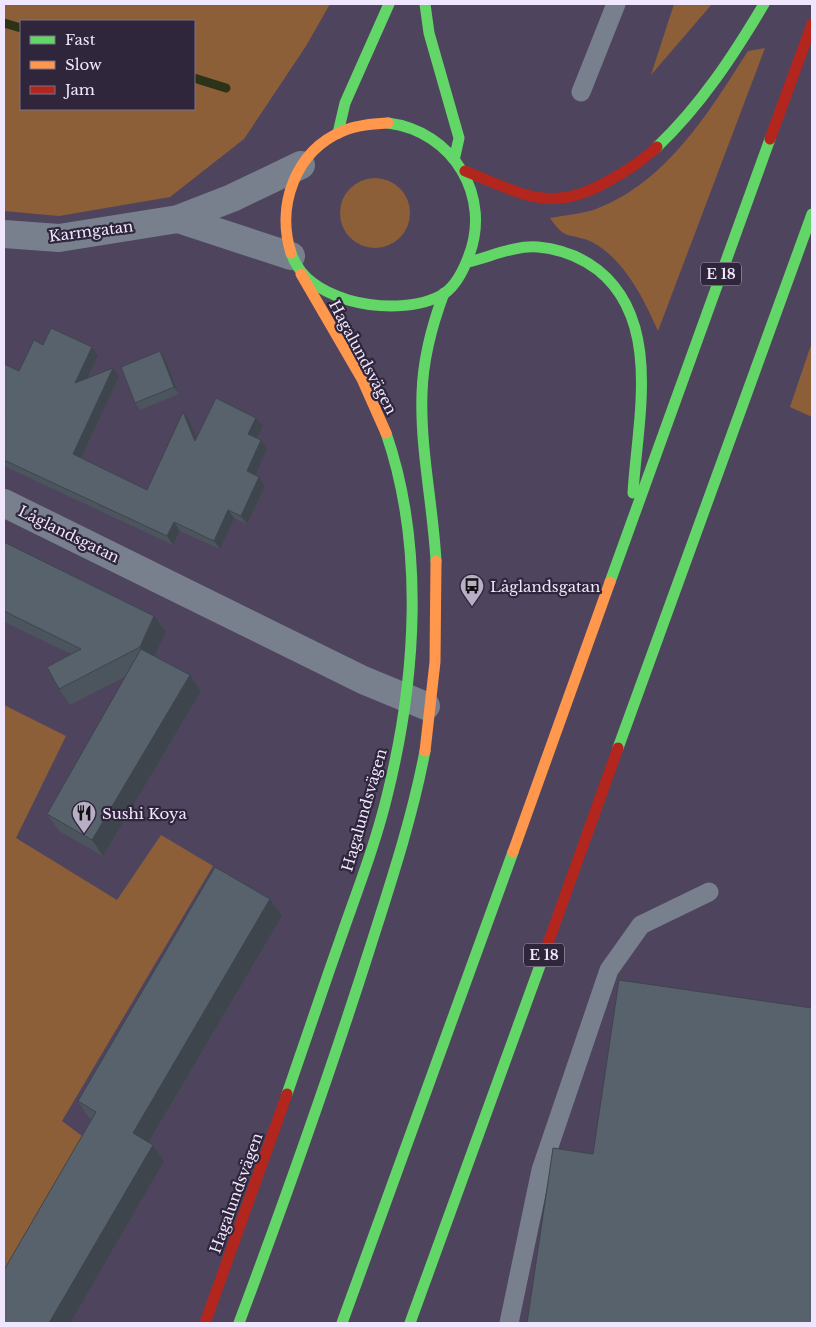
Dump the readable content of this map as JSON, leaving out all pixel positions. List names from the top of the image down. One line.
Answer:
{"streets":{"main road":["E 18","Hagalundsvägen"],"street":["Karmgatan","Låglandsgatan"]},"crossings":[["Karmgatan","Hagalundsvägen"],["Hagalundsvägen","Låglandsgatan"]],"places":{"bus stop":["Låglandsgatan"],"restaurant":["Sushi Koya"]},"legend":["Fast","Slow","Jam"]}
